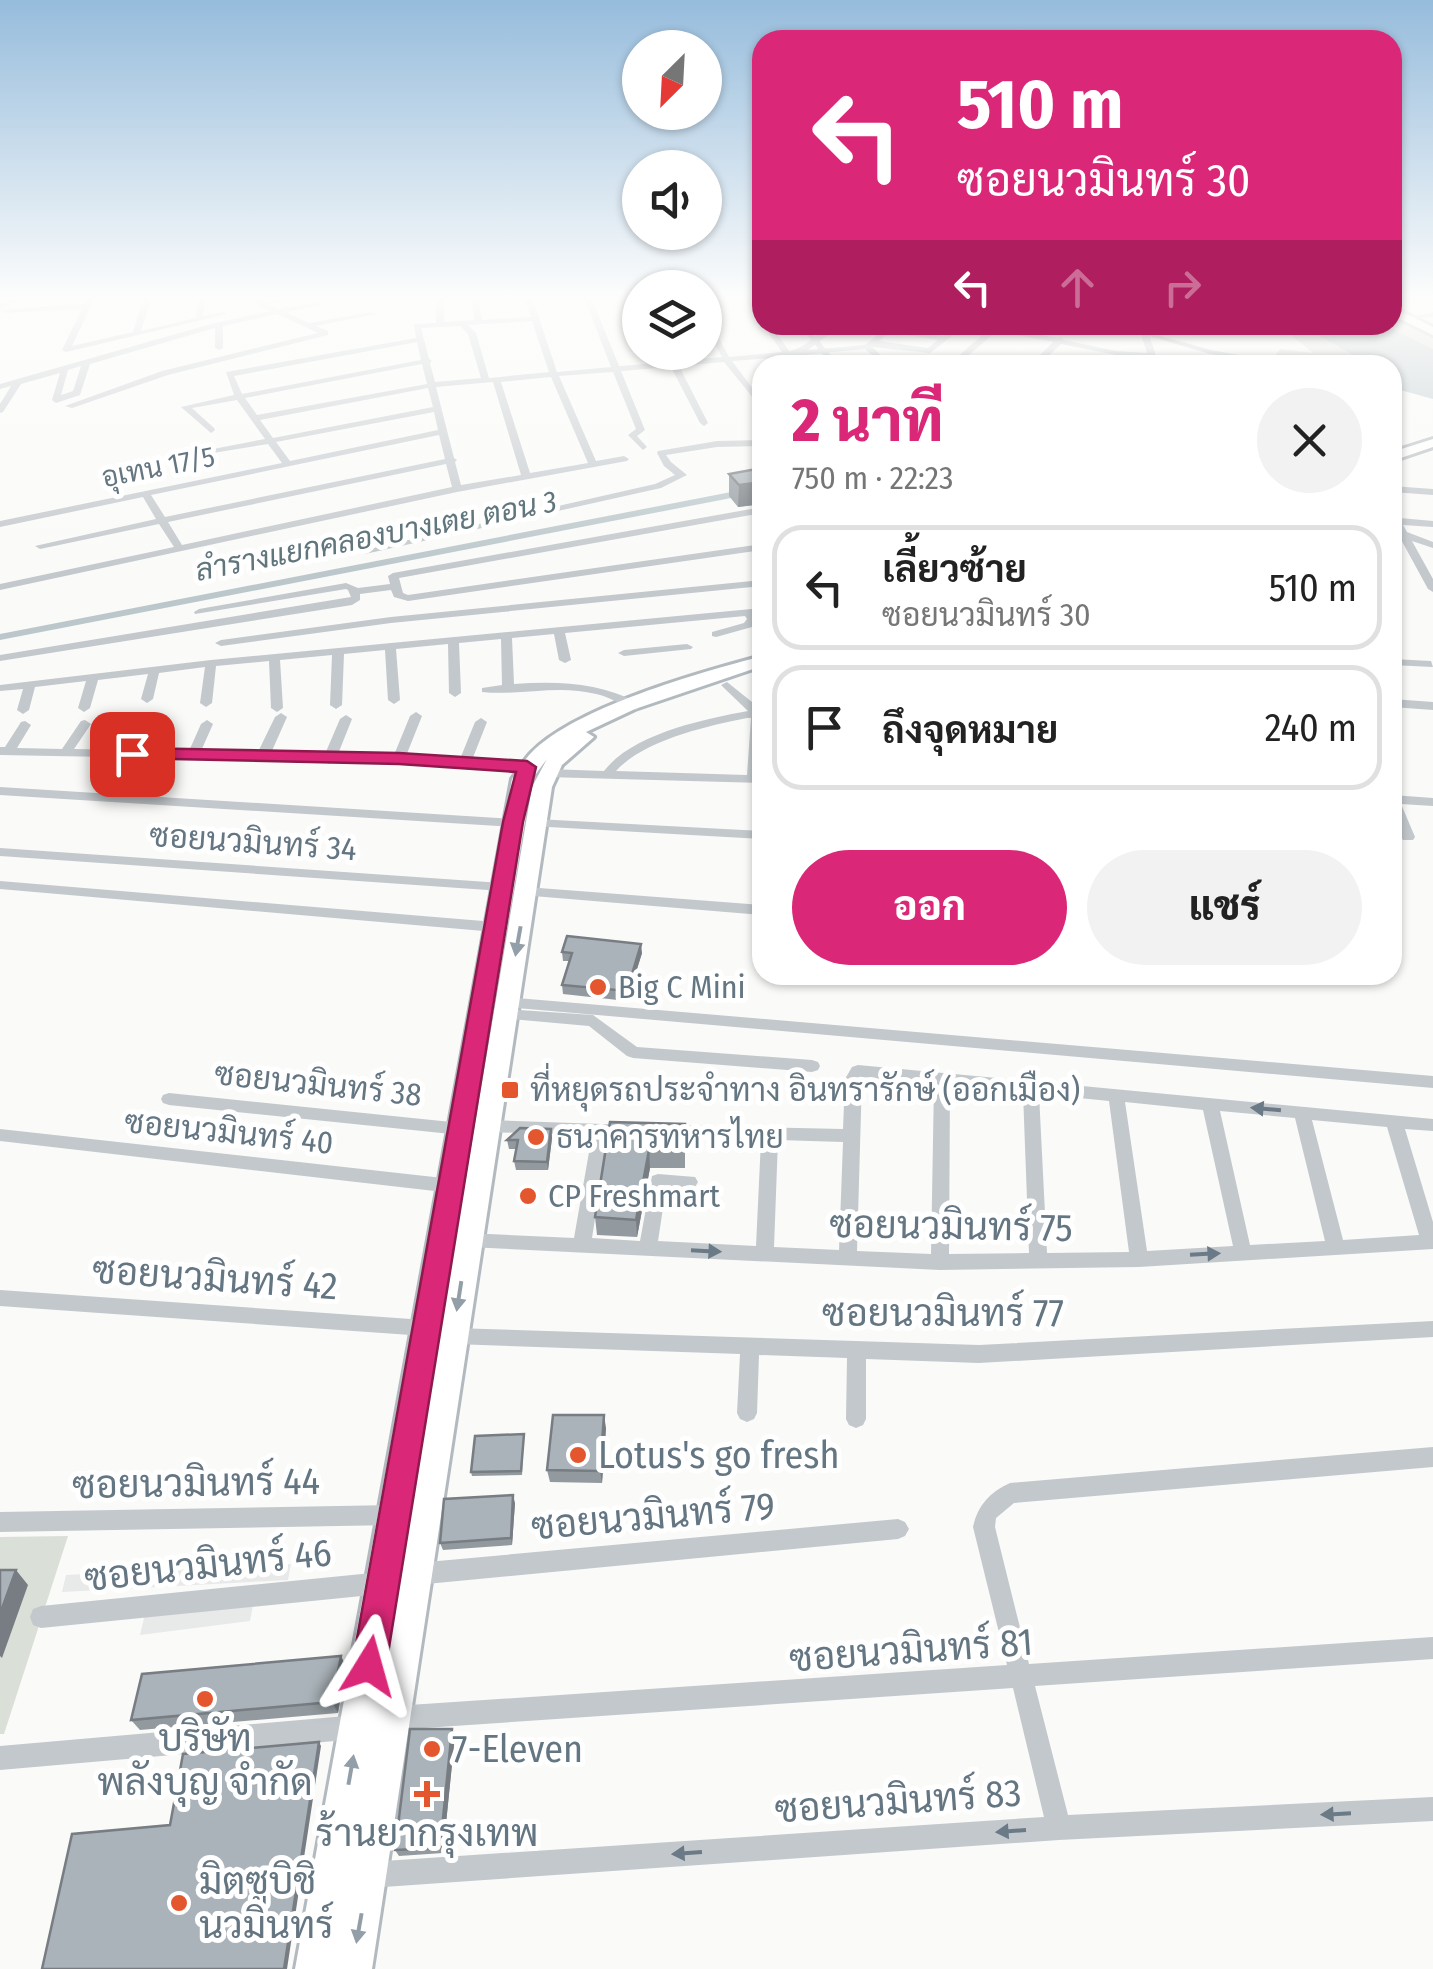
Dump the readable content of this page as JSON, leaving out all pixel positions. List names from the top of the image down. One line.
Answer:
{"streets":{"street":["อุเทน 17/5","ซอยนวมินทร์ 34","ซอยนวมินทร์ 38","ซอยนวมินทร์ 40","ซอยนวมินทร์ 75","ซอยนวมินทร์ 42","ซอยนวมินทร์ 77","ซอยนวมินทร์ 44","ซอยนวมินทร์ 79","ซอยนวมินทร์ 46","ซอยนวมินทร์ 81","ซอยนวมินทร์ 83"]},"one_way":["ซอยนวมินทร์ 83"],"water":["ลำรางแยกคลองบางเตย ตอน 3"],"places":{"other":["Big C Mini","ธนาคารทหารไทย","CP Freshmart","Lotus's go fresh","บริษัท พลังบุญ จำกัด","7-Eleven","มิตซูบิชิ นวมินทร์"],"transit":["ที่หยุดรถประจำทาง อินทรารักษ์ (ออกเมือง)"],"health":["ร้านยากรุงเทพ"]},"north":"bottom left","page":{"turn":["510 m","ซอยนวมินทร์ 30"],"heading":["2 นาที","750 m · 22:23"],"list":[{"name":"เลี้ยวซ้าย","note":"ซอยนวมินทร์ 30","value":"510 m"},{"name":"ถึงจุดหมาย","value":"240 m"}],"buttons":["ออก","แชร์"]}}
